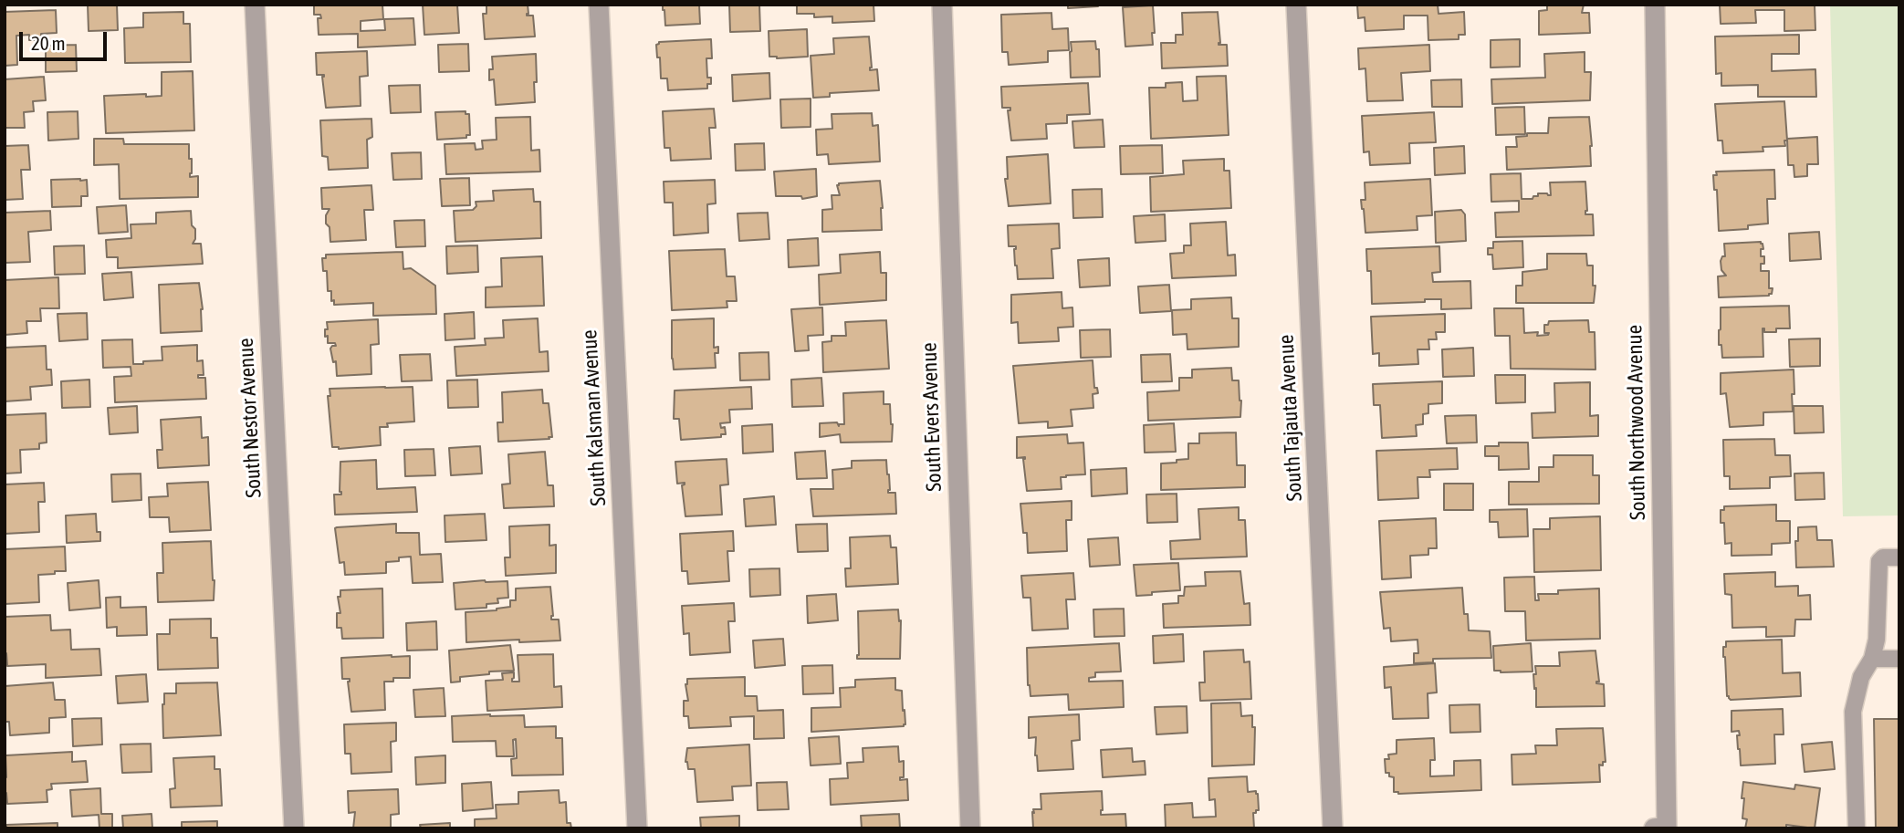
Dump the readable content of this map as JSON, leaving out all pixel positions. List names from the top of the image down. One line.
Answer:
{"streets":{"street":["South Evers Avenue","South Nestor Avenue","South Kalsman Avenue","South Tajauta Avenue","South Northwood Avenue"]},"scale_bar":"20 m"}
